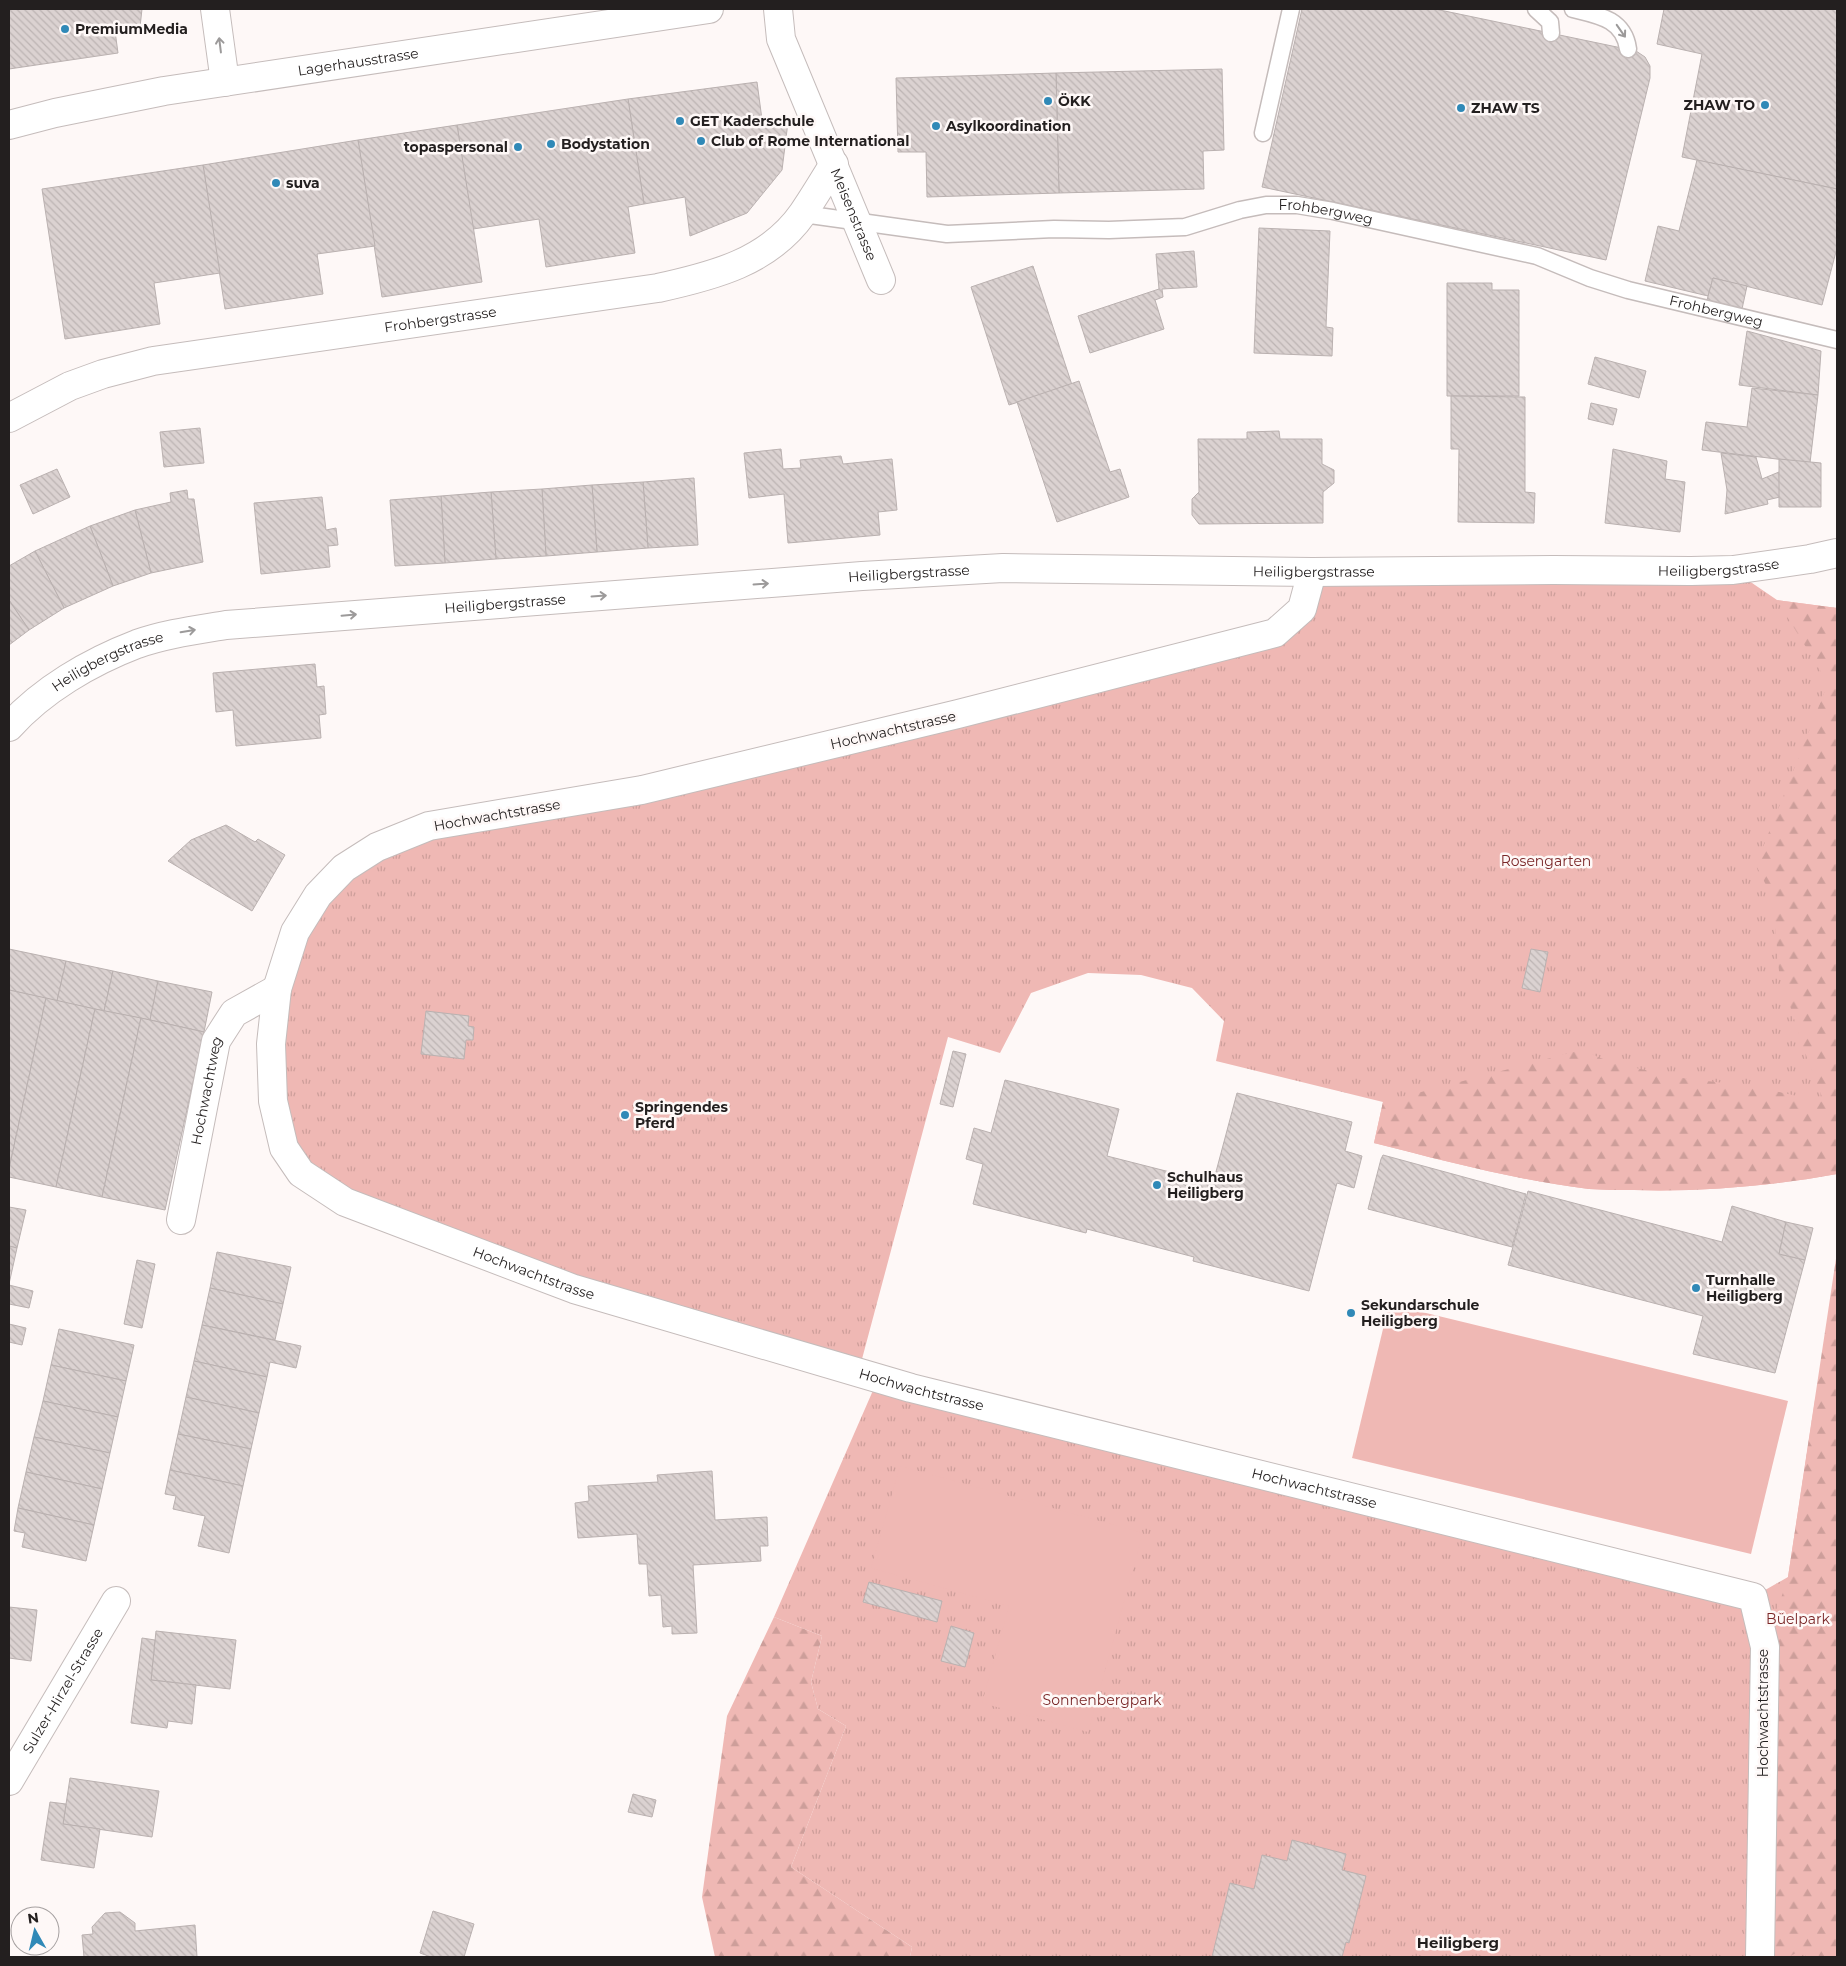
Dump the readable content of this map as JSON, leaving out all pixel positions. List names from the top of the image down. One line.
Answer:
{"streets":{"street":["Lagerhausstrasse","Meisenstrasse","Frohbergstrasse","Heiligbergstrasse","Hochwachtstrasse","Hochwachtweg","Sulzer-Hirzel-Strasse"],"lane":["Frohbergweg"]},"crossings":[["Frohbergweg","Meisenstrasse"],["Frohbergweg","Frohbergstrasse"],["Meisenstrasse","Frohbergstrasse"],["Heiligbergstrasse","Hochwachtstrasse"],["Hochwachtstrasse","Hochwachtweg"]],"one_way":["Heiligbergstrasse"],"districts":["Heiligberg"],"parks":["Rosengarten","Büelpark","Sonnenbergpark"],"places":["PremiumMedia","ÖKK","ZHAW TO","ZHAW TS","GET Kaderschule","Asylkoordination","Club of Rome International","Bodystation","topaspersonal","suva","Springendes Pferd","Schulhaus Heiligberg","Turnhalle Heiligberg","Sekundarschule Heiligberg"],"north":"top"}
